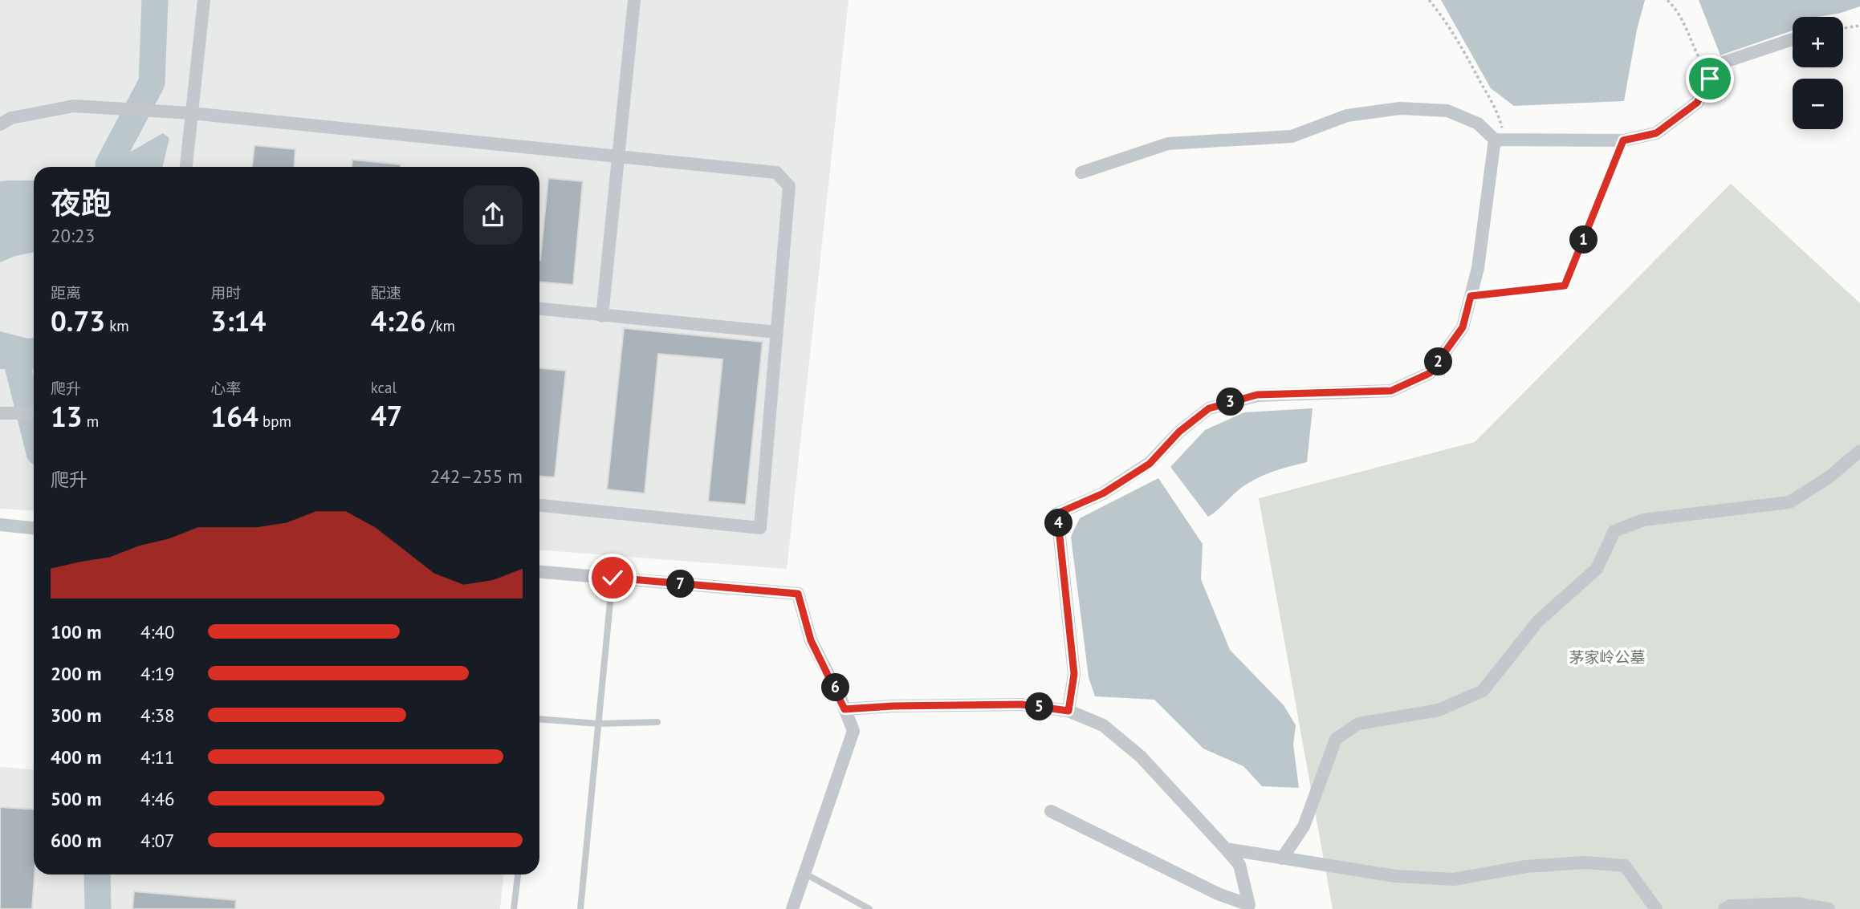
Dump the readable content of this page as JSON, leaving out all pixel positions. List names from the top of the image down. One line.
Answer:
{"parks":["茅家岭公墓"],"page":{"map_buttons":["+","−"],"heading":["夜跑","20:23"],"pins":["1","2","3","4","7","6","5"],"stats":[["距离","0.73 km"],["用时","3:14"],["配速","4:26 /km"],["爬升","13 m"],["心率","164 bpm"],["kcal","47"]],"chart":["爬升","242–255 m"],"list":[{"name":"100 m","note":"4:40"},{"name":"200 m","note":"4:19"},{"name":"300 m","note":"4:38"},{"name":"400 m","note":"4:11"},{"name":"500 m","note":"4:46"},{"name":"600 m","note":"4:07"}]}}
